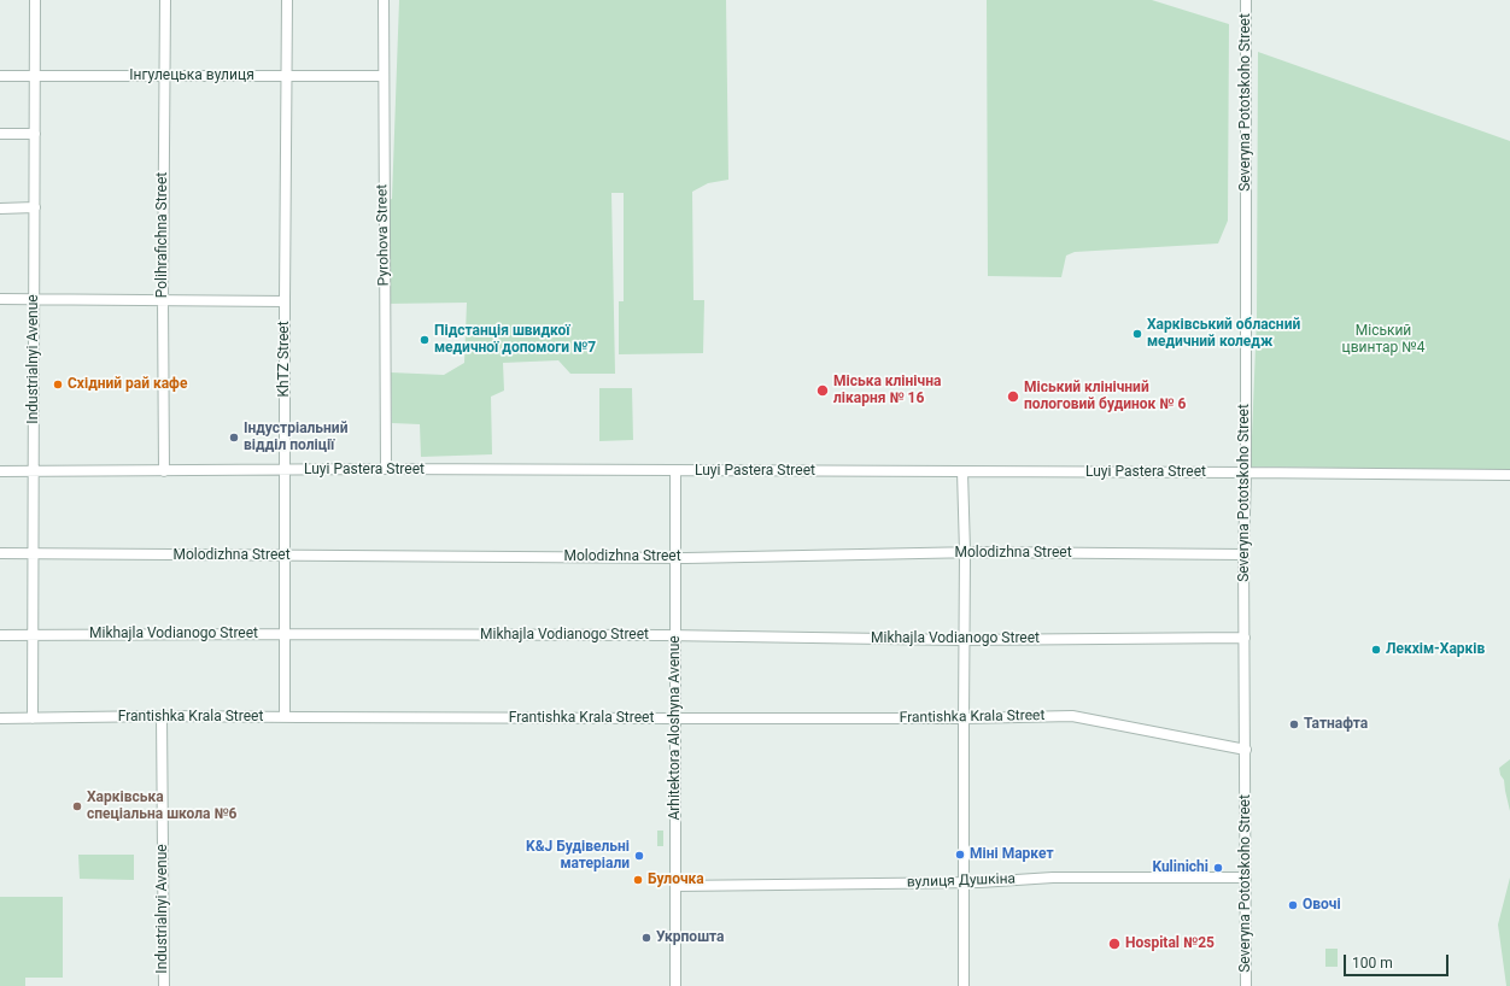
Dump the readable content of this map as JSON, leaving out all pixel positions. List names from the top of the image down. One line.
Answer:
{"streets":{"street":["Інгулецька вулиця","Severyna Pototskoho Street","Polihrafichna Street","Pyrohova Street","Industrialnyi Avenue","KhTZ Street","Luyi Pastera Street","Molodizhna Street","Mikhajla Vodianogo Street","Frantishka Krala Street","Arhitektora Aloshyna Avenue","вулиця Душкіна"]},"crossings":[["Інгулецька вулиця","Polihrafichna Street"],["Інгулецька вулиця","Pyrohova Street"],["Інгулецька вулиця","Industrialnyi Avenue"],["Інгулецька вулиця","KhTZ Street"],["Severyna Pototskoho Street","Luyi Pastera Street"],["Severyna Pototskoho Street","Molodizhna Street"],["Severyna Pototskoho Street","Mikhajla Vodianogo Street"],["Severyna Pototskoho Street","Frantishka Krala Street"],["Severyna Pototskoho Street","вулиця Душкіна"],["Polihrafichna Street","Luyi Pastera Street"],["Pyrohova Street","Luyi Pastera Street"],["Industrialnyi Avenue","Luyi Pastera Street"],["Industrialnyi Avenue","Molodizhna Street"],["Industrialnyi Avenue","Mikhajla Vodianogo Street"],["Industrialnyi Avenue","Frantishka Krala Street"],["KhTZ Street","Luyi Pastera Street"],["KhTZ Street","Molodizhna Street"],["KhTZ Street","Mikhajla Vodianogo Street"],["KhTZ Street","Frantishka Krala Street"],["Luyi Pastera Street","Arhitektora Aloshyna Avenue"],["Molodizhna Street","Arhitektora Aloshyna Avenue"],["Mikhajla Vodianogo Street","Arhitektora Aloshyna Avenue"],["Frantishka Krala Street","Arhitektora Aloshyna Avenue"],["Arhitektora Aloshyna Avenue","вулиця Душкіна"]],"parks":["Міський цвинтар №4"],"places":["Харківський обласний медичний коледж","Підстанція швидкої медичної допомоги №7","Східний рай кафе","Міська клінічна лікарня № 16","Міський клінічний пологовий будинок № 6","Індустріальний відділ поліції","Лекхім-Харків","Татнафта","Харківська спеціальна школа №6","Міні Маркет","K&J Будівельні матеріали","Kulinichi","Булочка","Овочі","Укрпошта","Hospital №25"],"scale_bar":"100 m"}
